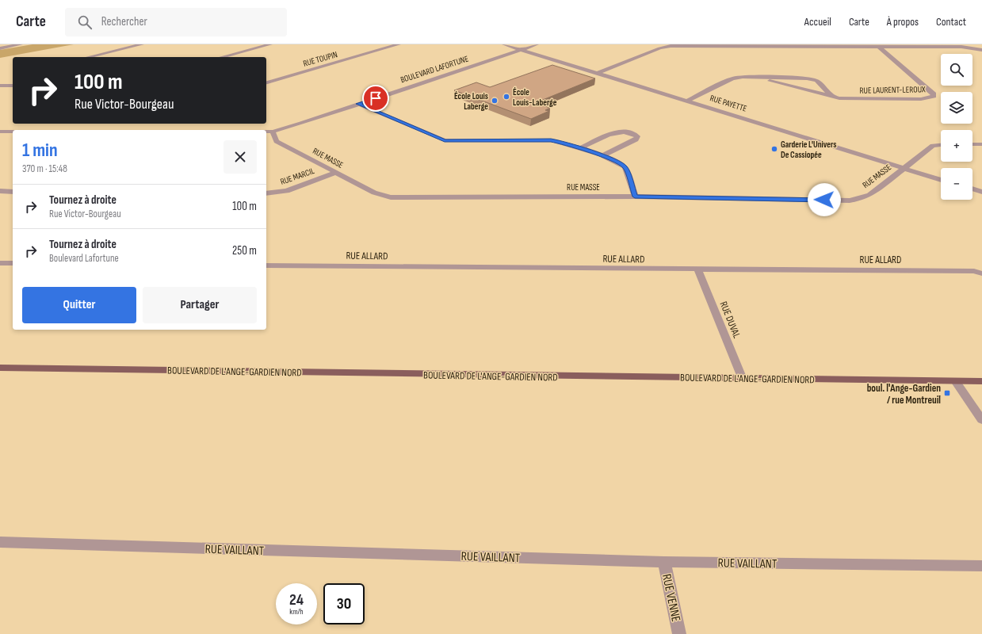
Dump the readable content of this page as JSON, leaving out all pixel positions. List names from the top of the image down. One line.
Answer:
{"streets":{"main road":["BOULEVARD DE L'ANGE-GARDIEN NORD"],"street":["RUE TOUPIN","BOULEVARD LAFORTUNE","RUE LAURENT-LEROUX","RUE PAYETTE","RUE MASSE","RUE MARCIL","RUE ALLARD","RUE DUVAL","RUE VAILLANT","RUE VENNE"]},"crossings":[["BOULEVARD LAFORTUNE","RUE PAYETTE"],["BOULEVARD LAFORTUNE","RUE MASSE"],["RUE LAURENT-LEROUX","RUE PAYETTE"],["RUE PAYETTE","RUE MASSE"],["RUE MASSE","RUE MARCIL"],["RUE ALLARD","RUE DUVAL"],["RUE DUVAL","BOULEVARD DE L'ANGE-GARDIEN NORD"],["RUE VAILLANT","RUE VENNE"]],"places":{"other":["École Louis-Laberge","École Louis Laberge","Garderie L'Univers De Cassiopée"],"transit":["boul. l'Ange-Gardien / rue Montreuil"]},"page":{"header":"Carte","search":"Rechercher","nav":["Accueil","Carte","À propos","Contact"],"map_buttons":["+","−"],"turn":["100 m","Rue Victor-Bourgeau"],"heading":["1 min","370 m · 15:48"],"list":[{"name":"Tournez à droite","note":"Rue Victor-Bourgeau","value":"100 m"},{"name":"Tournez à droite","note":"Boulevard Lafortune","value":"250 m"}],"buttons":["Quitter","Partager"],"speed":"24 km/h","limit":"30"}}
